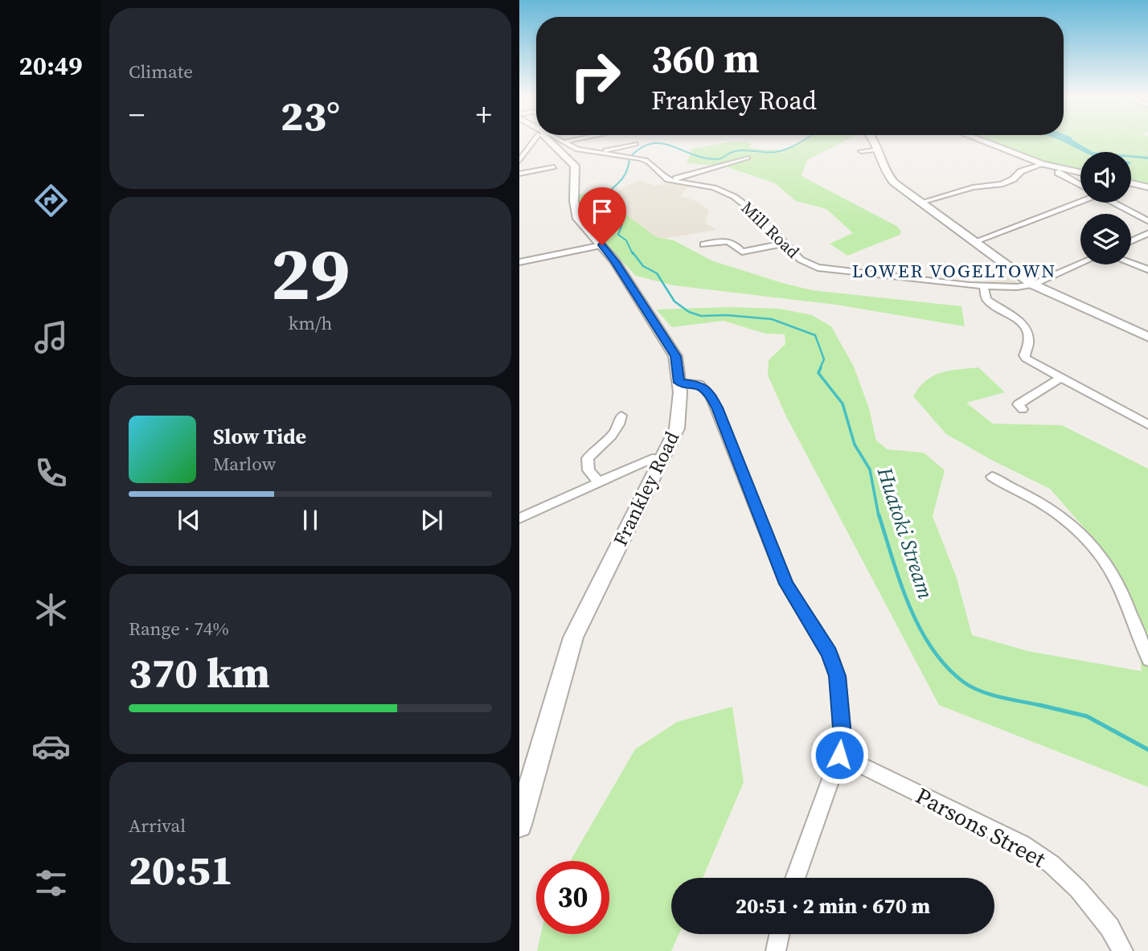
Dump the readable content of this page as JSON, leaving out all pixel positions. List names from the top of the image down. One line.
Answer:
{"streets":{"street":["Mill Road","Frankley Road","Parsons Street"]},"districts":["LOWER VOGELTOWN"],"water":["Huatoki Stream"],"page":{"tabs":"20:49","tile":["Climate",["29","km/h"],["Range · 74%","370 km"],["Arrival","20:51"]],"turn":["360 m","Frankley Road"],"heat":["−","23°","+"],"song":["Slow Tide","Marlow"],"limit":"30","trip":"20:51 · 2 min · 670 m"}}
